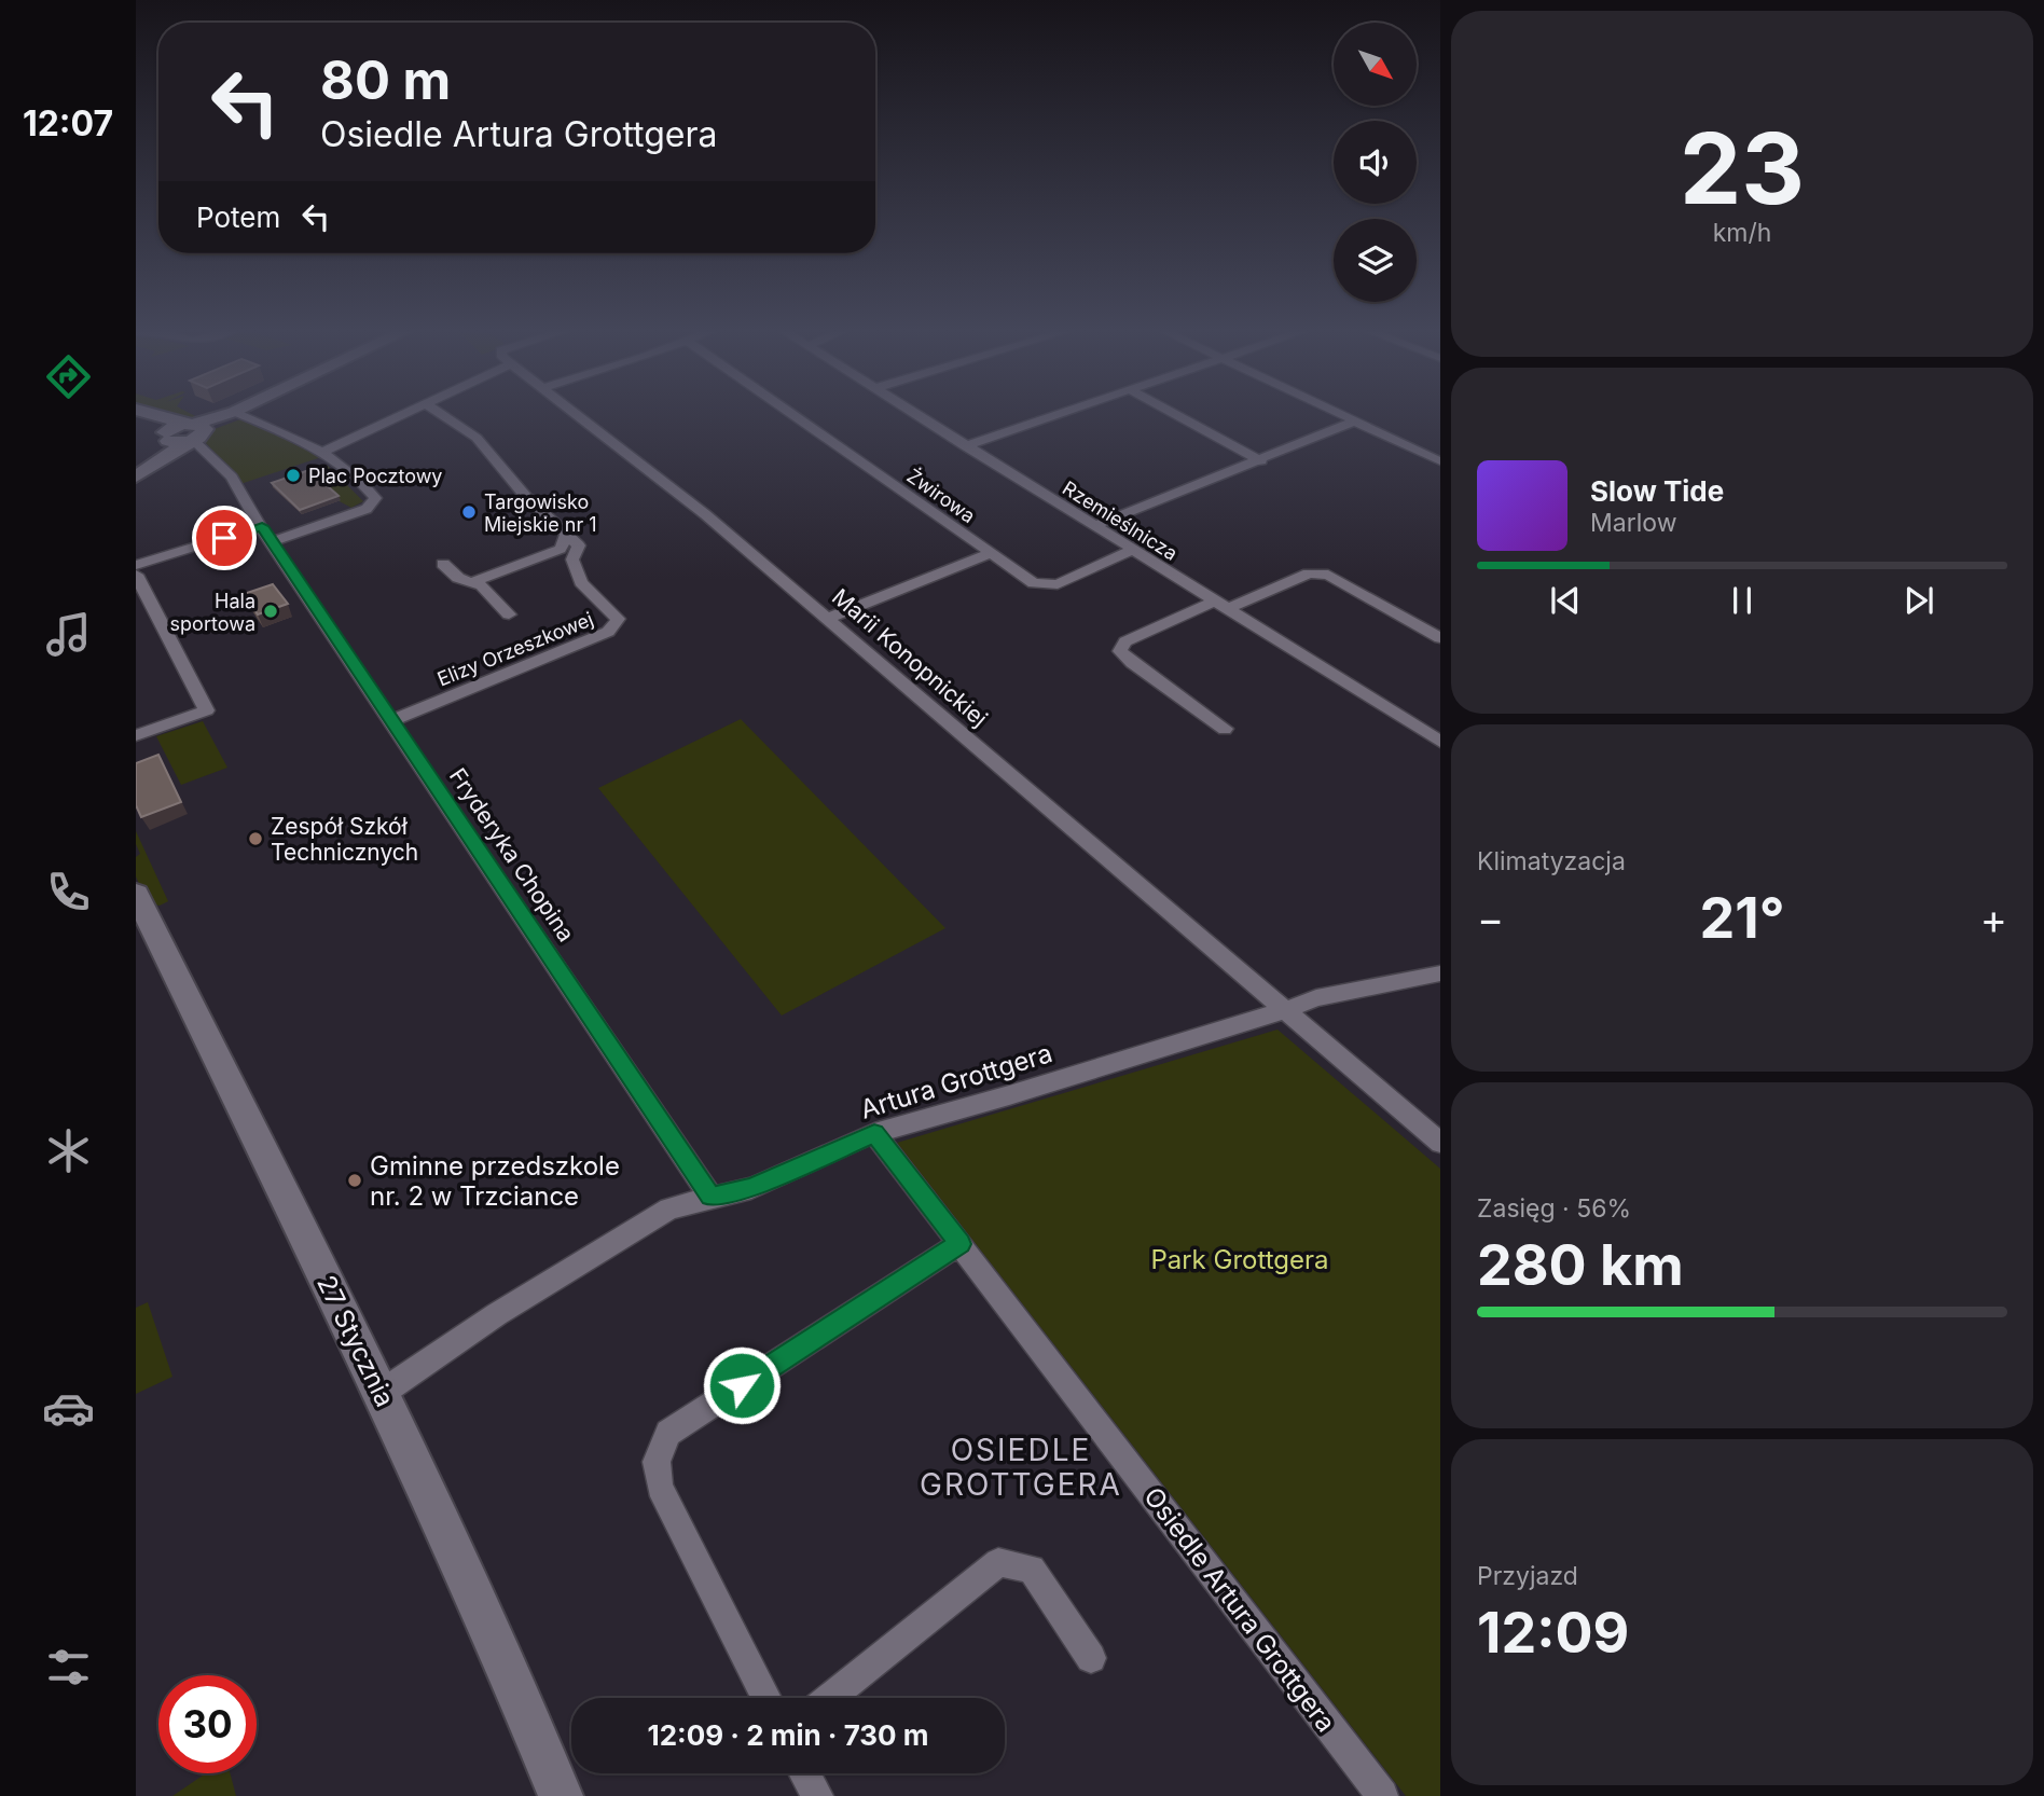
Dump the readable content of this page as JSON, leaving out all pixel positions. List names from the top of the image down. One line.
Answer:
{"streets":{"main road":["27 Stycznia"],"street":["Żwirowa","Rzemieślnicza","Elizy Orzeszkowej","Marii Konopnickiej","Fryderyka Chopina","Artura Grottgera","Osiedle Artura Grottgera"]},"crossings":[["Żwirowa","Rzemieślnicza"],["Żwirowa","Marii Konopnickiej"],["Elizy Orzeszkowej","Fryderyka Chopina"],["Marii Konopnickiej","Artura Grottgera"],["Fryderyka Chopina","Artura Grottgera"],["Artura Grottgera","27 Stycznia"],["Artura Grottgera","Osiedle Artura Grottgera"]],"districts":["OSIEDLE GROTTGERA"],"parks":["Park Grottgera"],"places":["Plac Pocztowy","Targowisko Miejskie nr 1","Hala sportowa","Zespół Szkół Technicznych","Gminne przedszkole nr. 2 w Trzciance"],"north":"bottom right","page":{"tabs":"12:07","tile":[["23","km/h"],"Klimatyzacja",["Zasięg · 56%","280 km"],["Przyjazd","12:09"]],"turn":["80 m","Osiedle Artura Grottgera"],"then":"Potem","song":["Slow Tide","Marlow"],"heat":["−","21°","+"],"limit":"30","trip":"12:09 · 2 min · 730 m"}}
